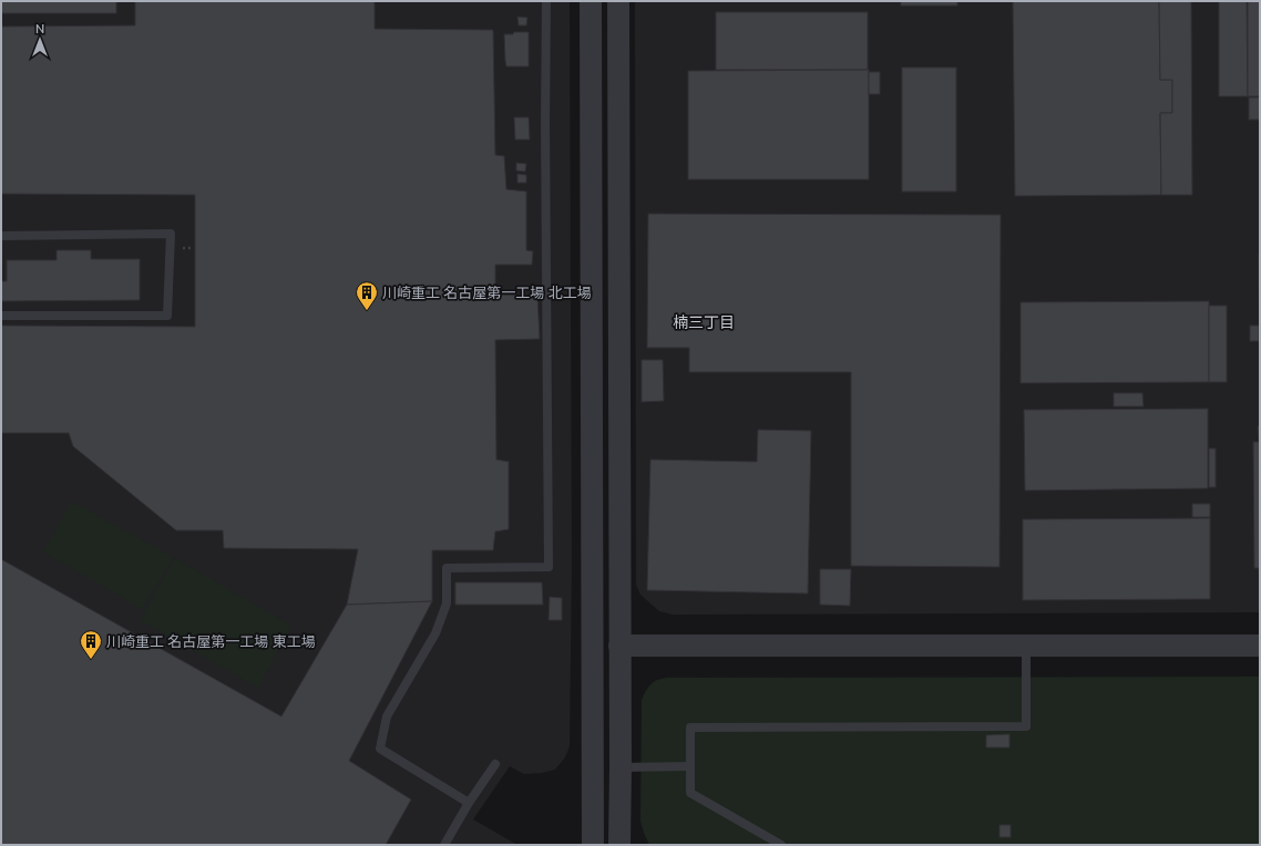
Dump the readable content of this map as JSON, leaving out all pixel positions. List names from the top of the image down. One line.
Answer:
{"districts":["楠三丁目"],"places":{"building":["川崎重工 名古屋第一工場 北工場","川崎重工 名古屋第一工場 東工場"]},"north":"top"}
